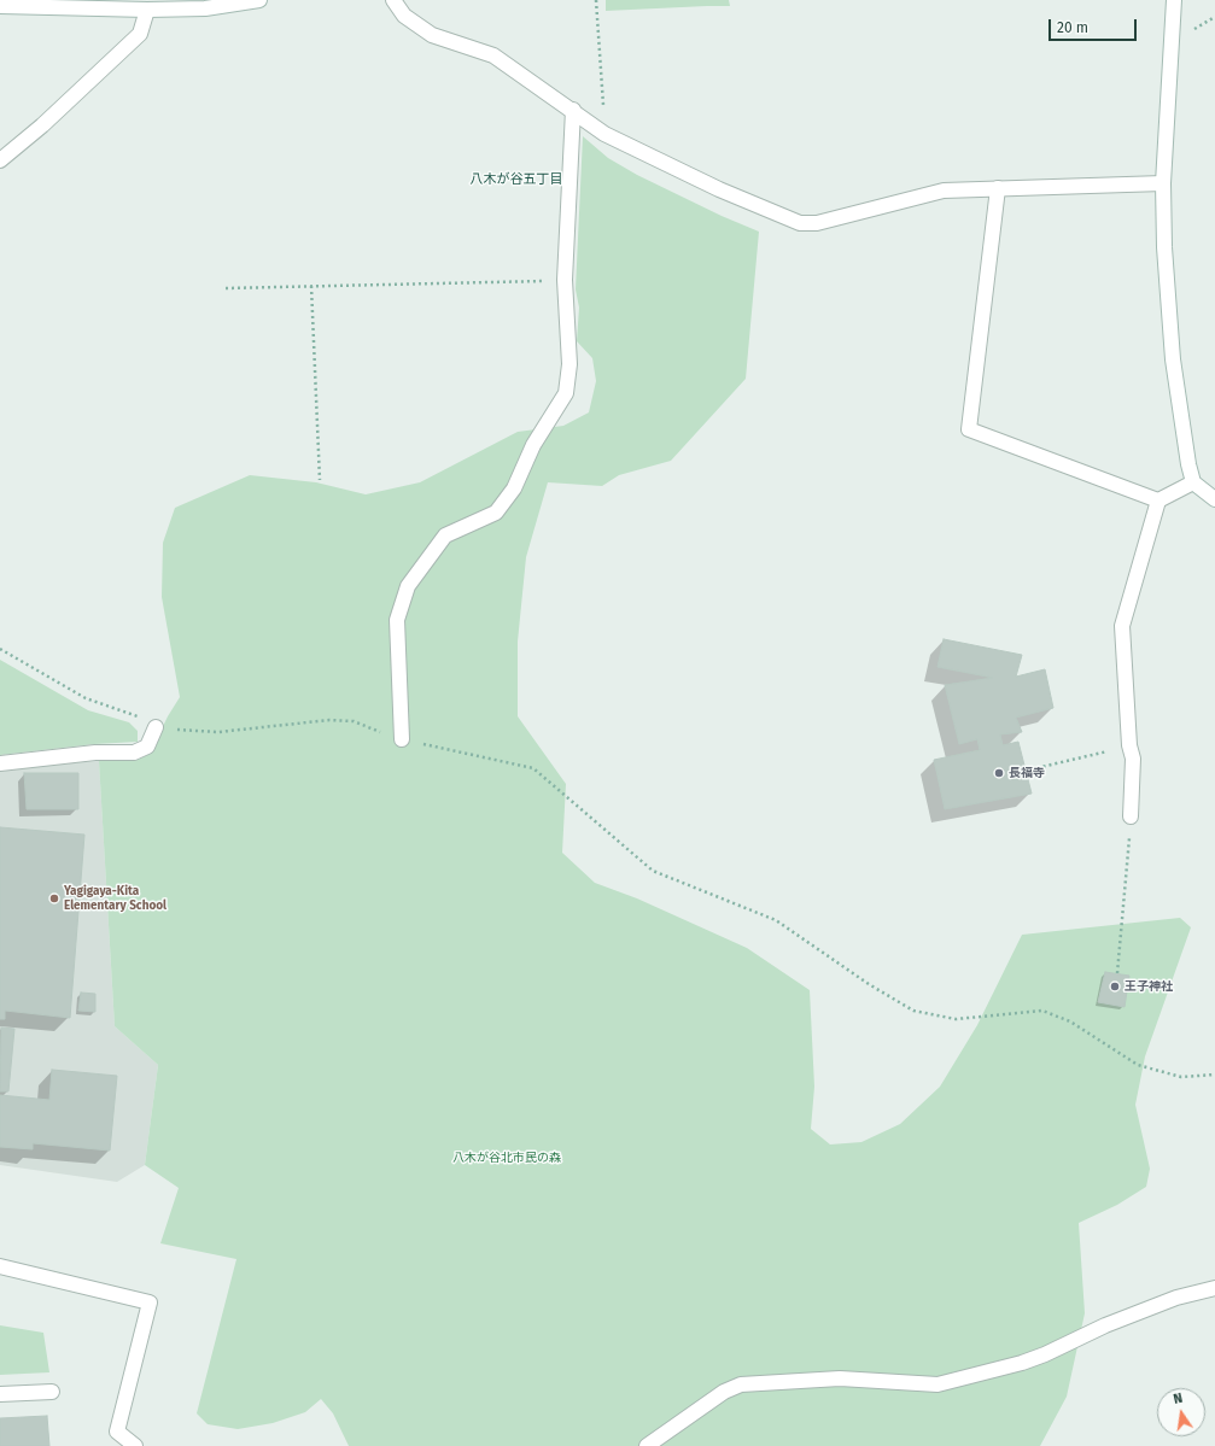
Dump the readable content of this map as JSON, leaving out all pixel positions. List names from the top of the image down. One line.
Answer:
{"districts":["八木が谷五丁目"],"parks":["八木が谷北市民の森"],"places":["長福寺","Yagigaya-Kita Elementary School","王子神社"],"scale_bar":"20 m","north":"top"}
